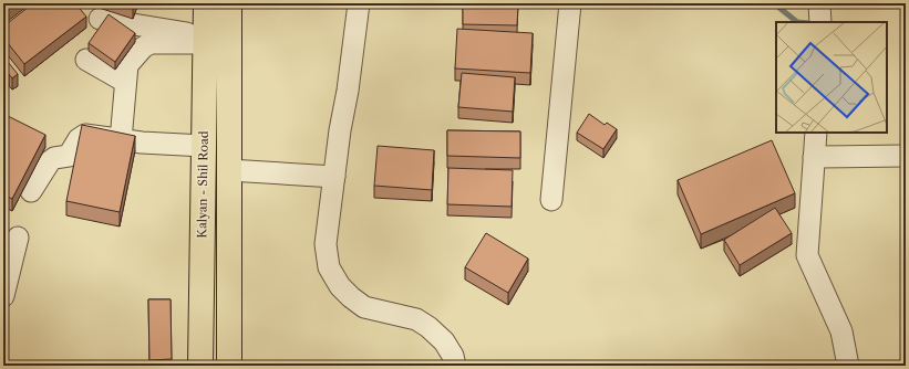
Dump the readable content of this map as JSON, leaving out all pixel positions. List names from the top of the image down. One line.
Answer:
{"streets":{"main road":["Kalyan - Shil Road"]}}
